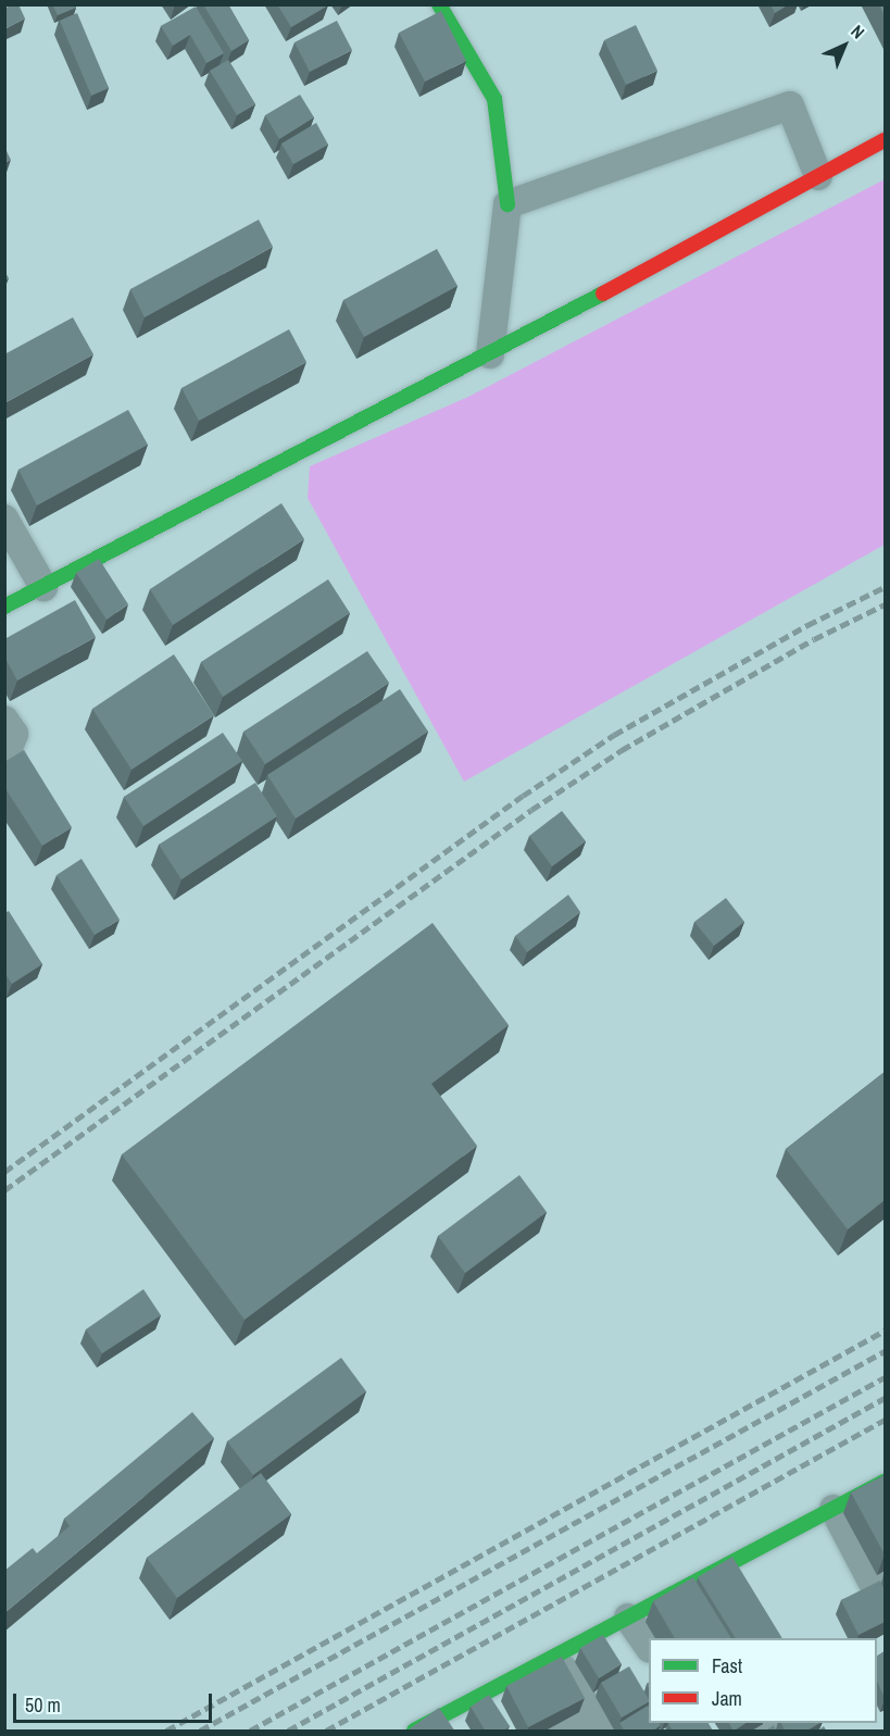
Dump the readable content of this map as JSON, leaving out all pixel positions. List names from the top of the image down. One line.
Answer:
{"legend":["Fast","Jam"],"scale_bar":"50 m","north":"top right"}
